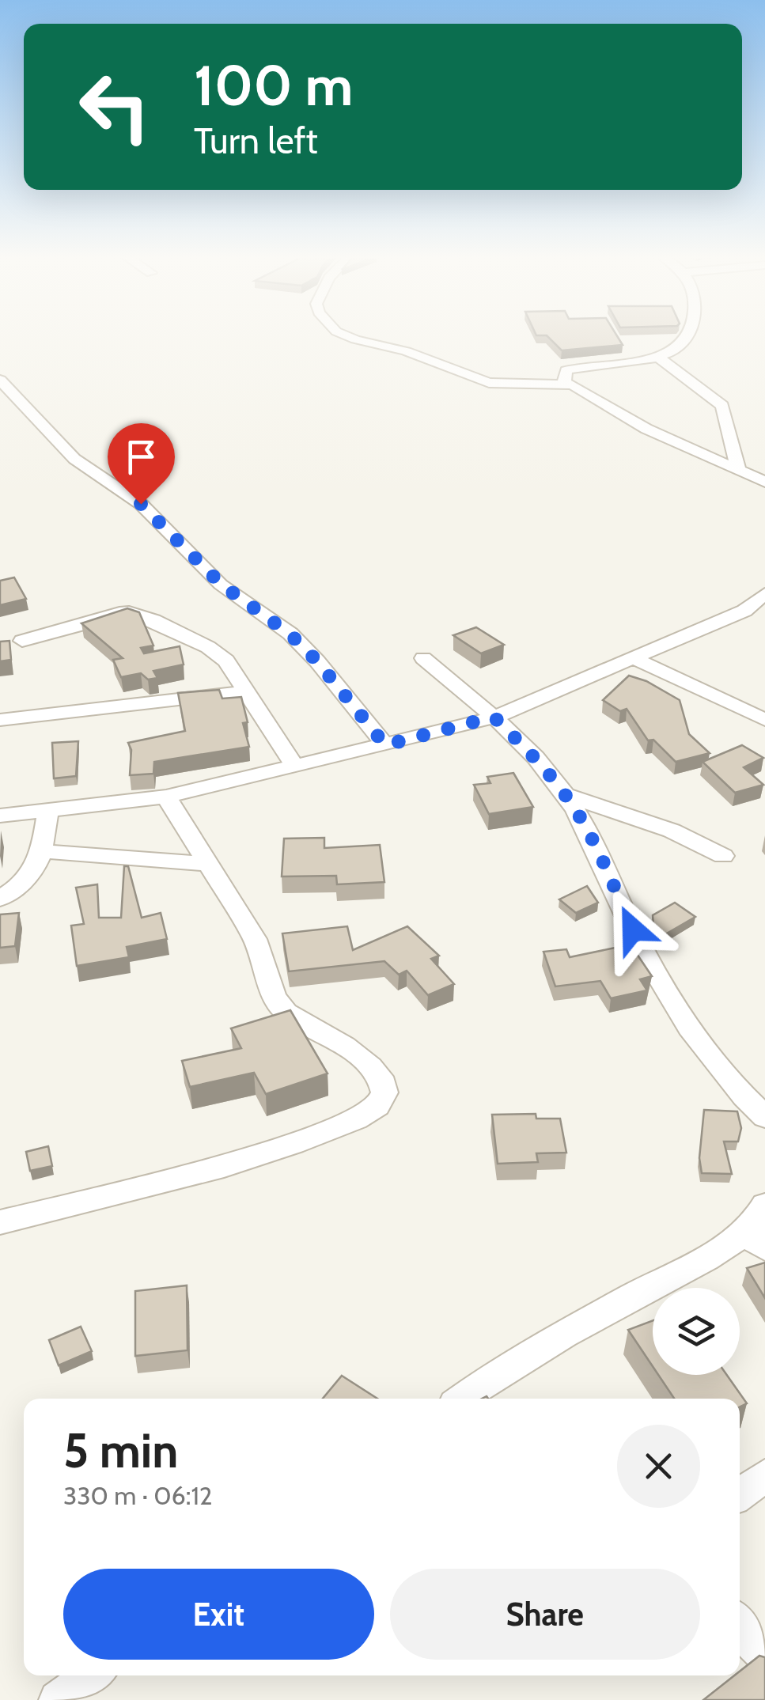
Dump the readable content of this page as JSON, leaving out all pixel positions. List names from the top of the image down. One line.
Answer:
{"page":{"turn":["100 m","Turn left"],"heading":["5 min","330 m · 06:12"],"buttons":["Exit","Share"]}}
